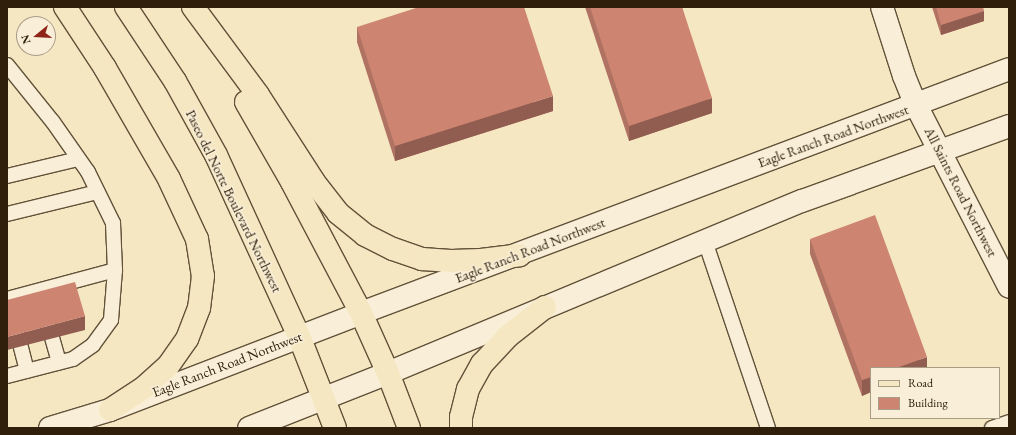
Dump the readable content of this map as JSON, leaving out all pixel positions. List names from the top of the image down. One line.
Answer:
{"streets":{"main road":["Paseo del Norte Boulevard Northwest"],"street":["Eagle Ranch Road Northwest","All Saints Road Northwest"]},"crossings":[["Eagle Ranch Road Northwest","All Saints Road Northwest"],["Eagle Ranch Road Northwest","Paseo del Norte Boulevard Northwest"]],"legend":["Road","Building"],"north":"left"}
